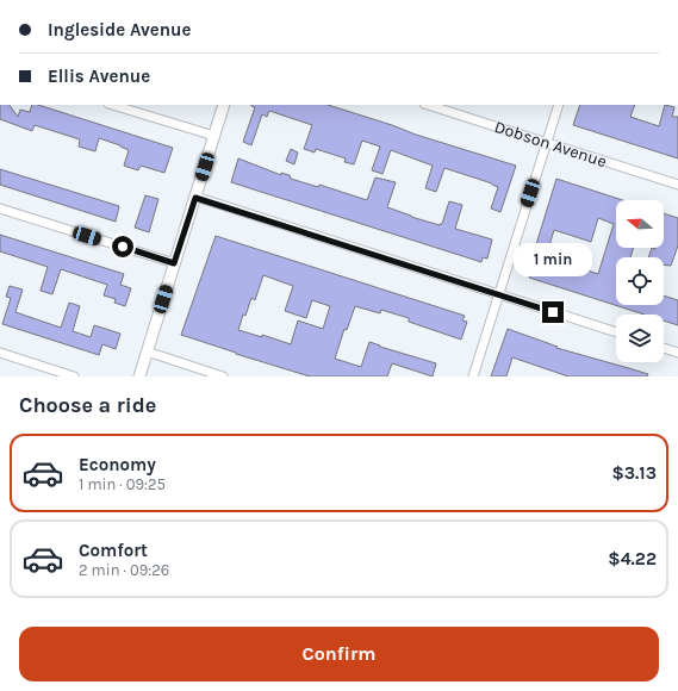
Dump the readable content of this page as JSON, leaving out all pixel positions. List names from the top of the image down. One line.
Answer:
{"streets":{"street":["Dobson Avenue"]},"north":"left","page":{"banner":["Ingleside Avenue","Ellis Avenue"],"bubble":"1 min","heading":"Choose a ride","list":[{"name":"Economy","note":"1 min · 09:25","value":"$3.13"},{"name":"Comfort","note":"2 min · 09:26","value":"$4.22"}],"buttons":"Confirm"}}
